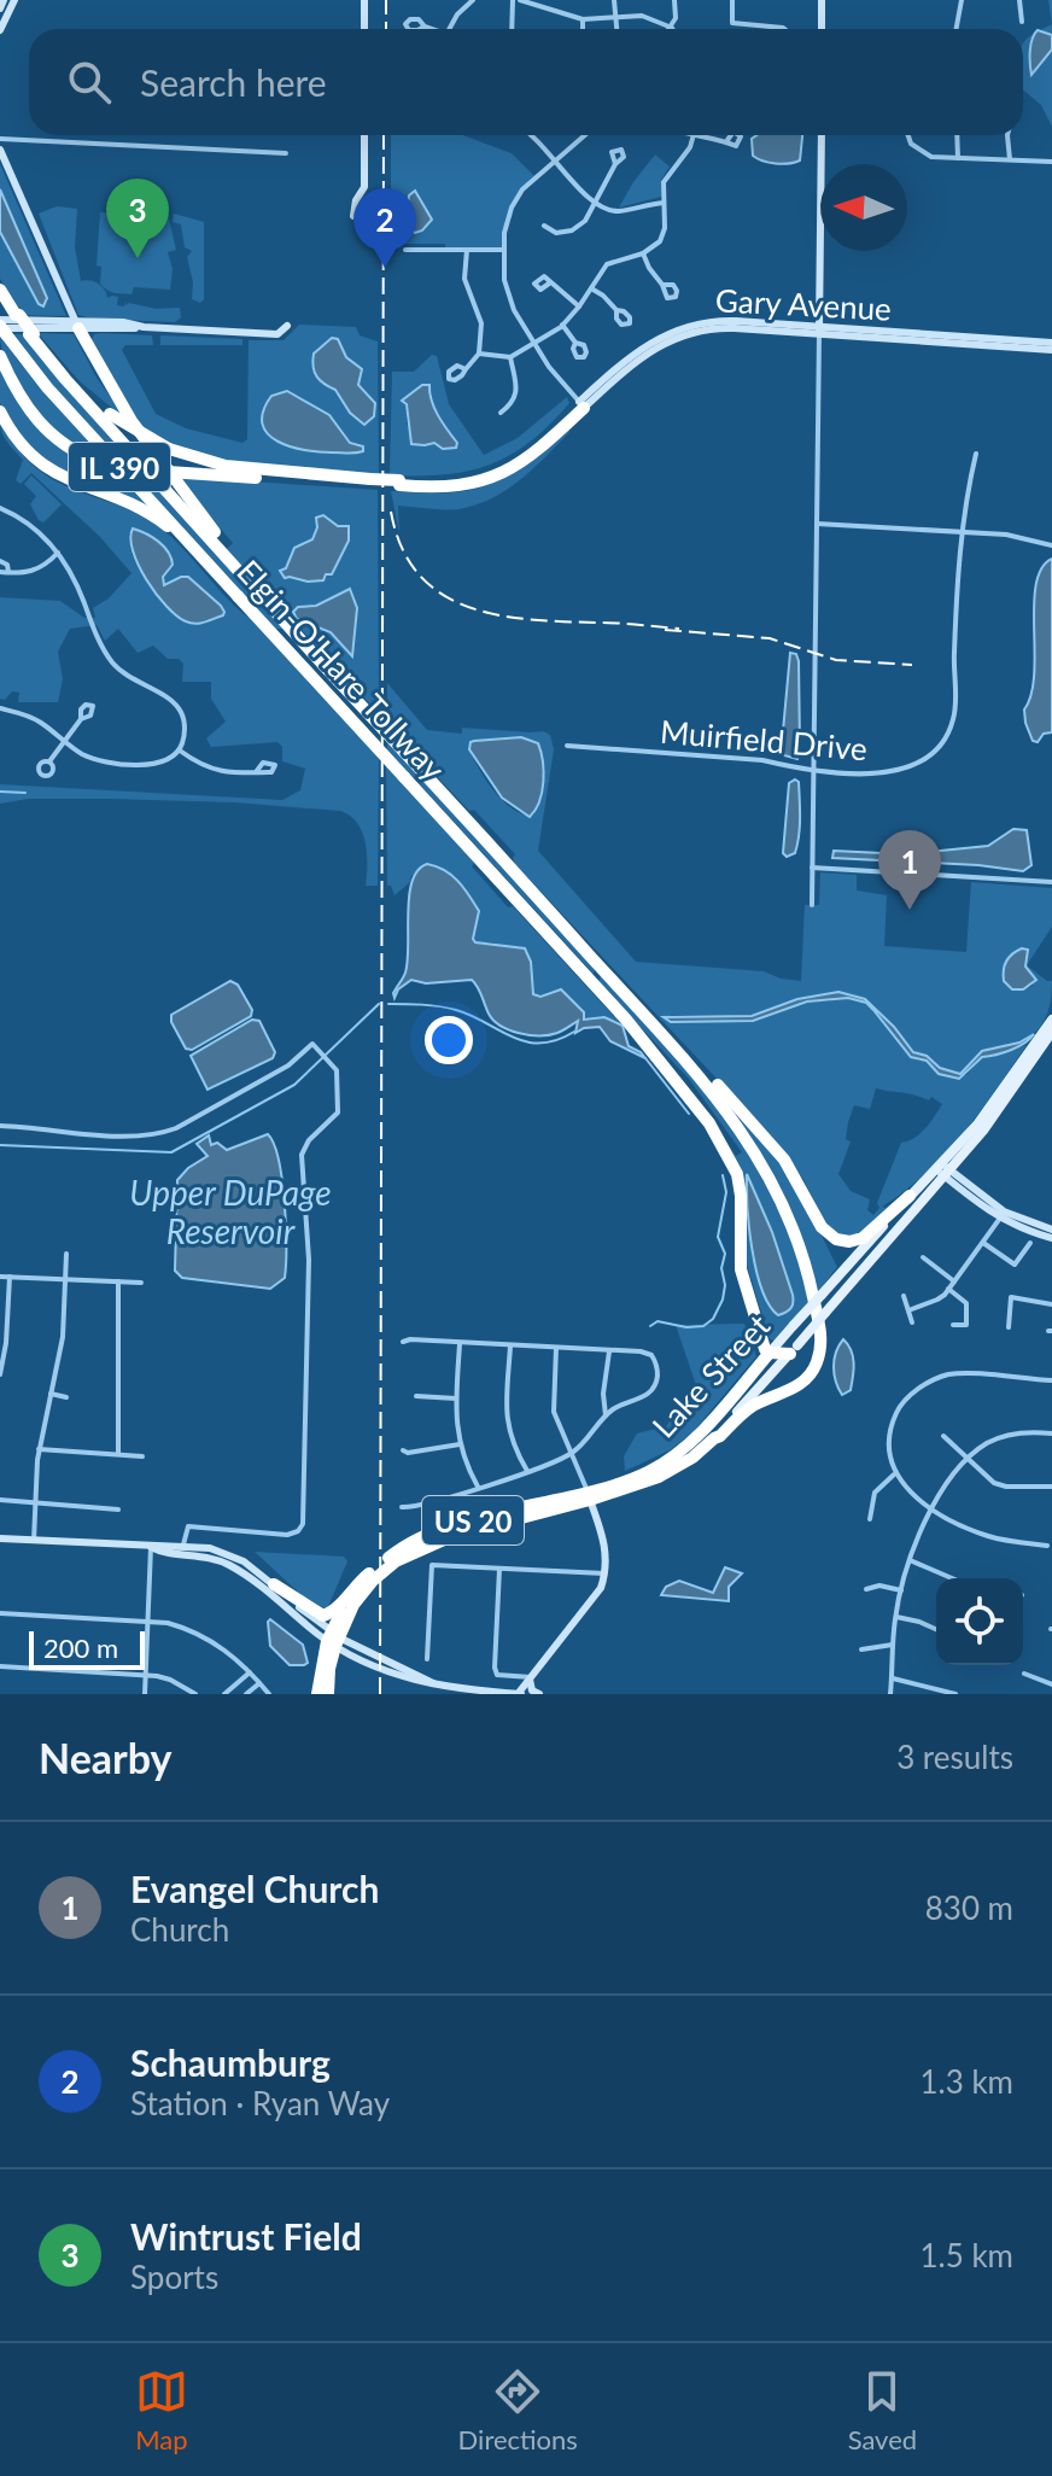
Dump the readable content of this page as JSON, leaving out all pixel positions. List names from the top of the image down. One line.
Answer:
{"streets":{"highway":["IL 390","Elgin-O'Hare Tollway","Lake Street","US 20"],"main road":["Gary Avenue"],"street":["Muirfield Drive"]},"crossings":[["Elgin-O'Hare Tollway","Lake Street"],["Lake Street","US 20"]],"water":["Upper DuPage Reservoir"],"scale_bar":"200 m","north":"left","page":{"search":"Search here","pins":["3","2","1"],"scale":"200 m","heading":["Nearby","3 results"],"list":[{"mark":"1","name":"Evangel Church","note":"Church","value":"830 m"},{"mark":"2","name":"Schaumburg","note":"Station · Ryan Way","value":"1.3 km"},{"mark":"3","name":"Wintrust Field","note":"Sports","value":"1.5 km"}],"nav":["Map","Directions","Saved"]}}
